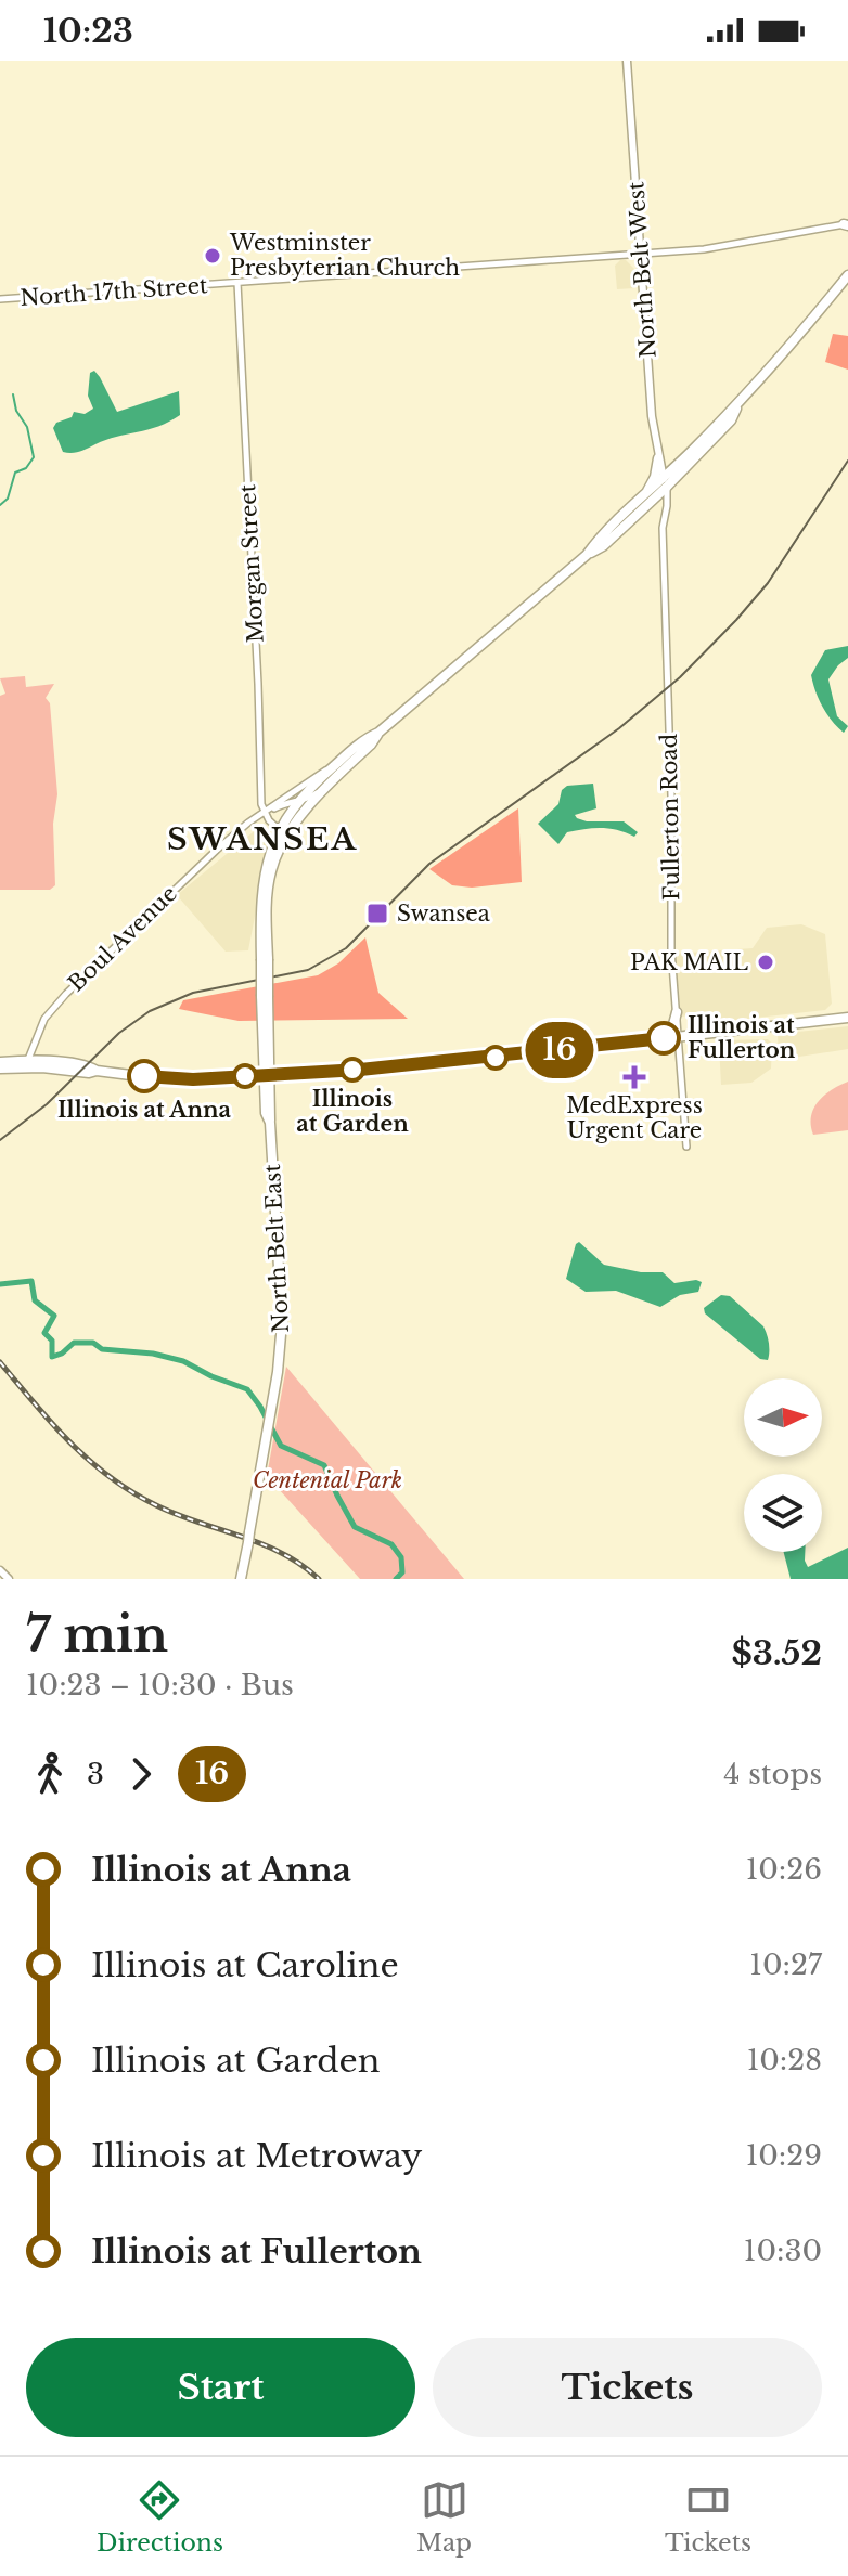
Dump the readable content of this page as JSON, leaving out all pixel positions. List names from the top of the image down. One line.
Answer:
{"streets":{"main road":["North Belt West","North Belt East"],"street":["North 17th Street","Morgan Street","Fullerton Road","Boul Avenue"]},"crossings":[["North Belt West","North 17th Street"],["North Belt West","Fullerton Road"],["North 17th Street","Morgan Street"],["Morgan Street","Boul Avenue"]],"districts":["SWANSEA"],"parks":["Centenial Park"],"places":{"other":["Westminster Presbyterian Church","PAK MAIL","Illinois at Fullerton","Illinois at Garden","Illinois at Anna"],"transit":["Swansea"],"health":["MedExpress Urgent Care"]},"lines":["bus line 16"],"north":"right","page":{"status":"10:23","on_map":"16","heading":["7 min","10:23 – 10:30 · Bus","$3.52"],"legs":["3","16","4 stops"],"list":[{"name":"Illinois at Anna","value":"10:26"},{"name":"Illinois at Caroline","value":"10:27"},{"name":"Illinois at Garden","value":"10:28"},{"name":"Illinois at Metroway","value":"10:29"},{"name":"Illinois at Fullerton","value":"10:30"}],"buttons":["Start","Tickets"],"tabs":["Directions","Map","Tickets"]}}
